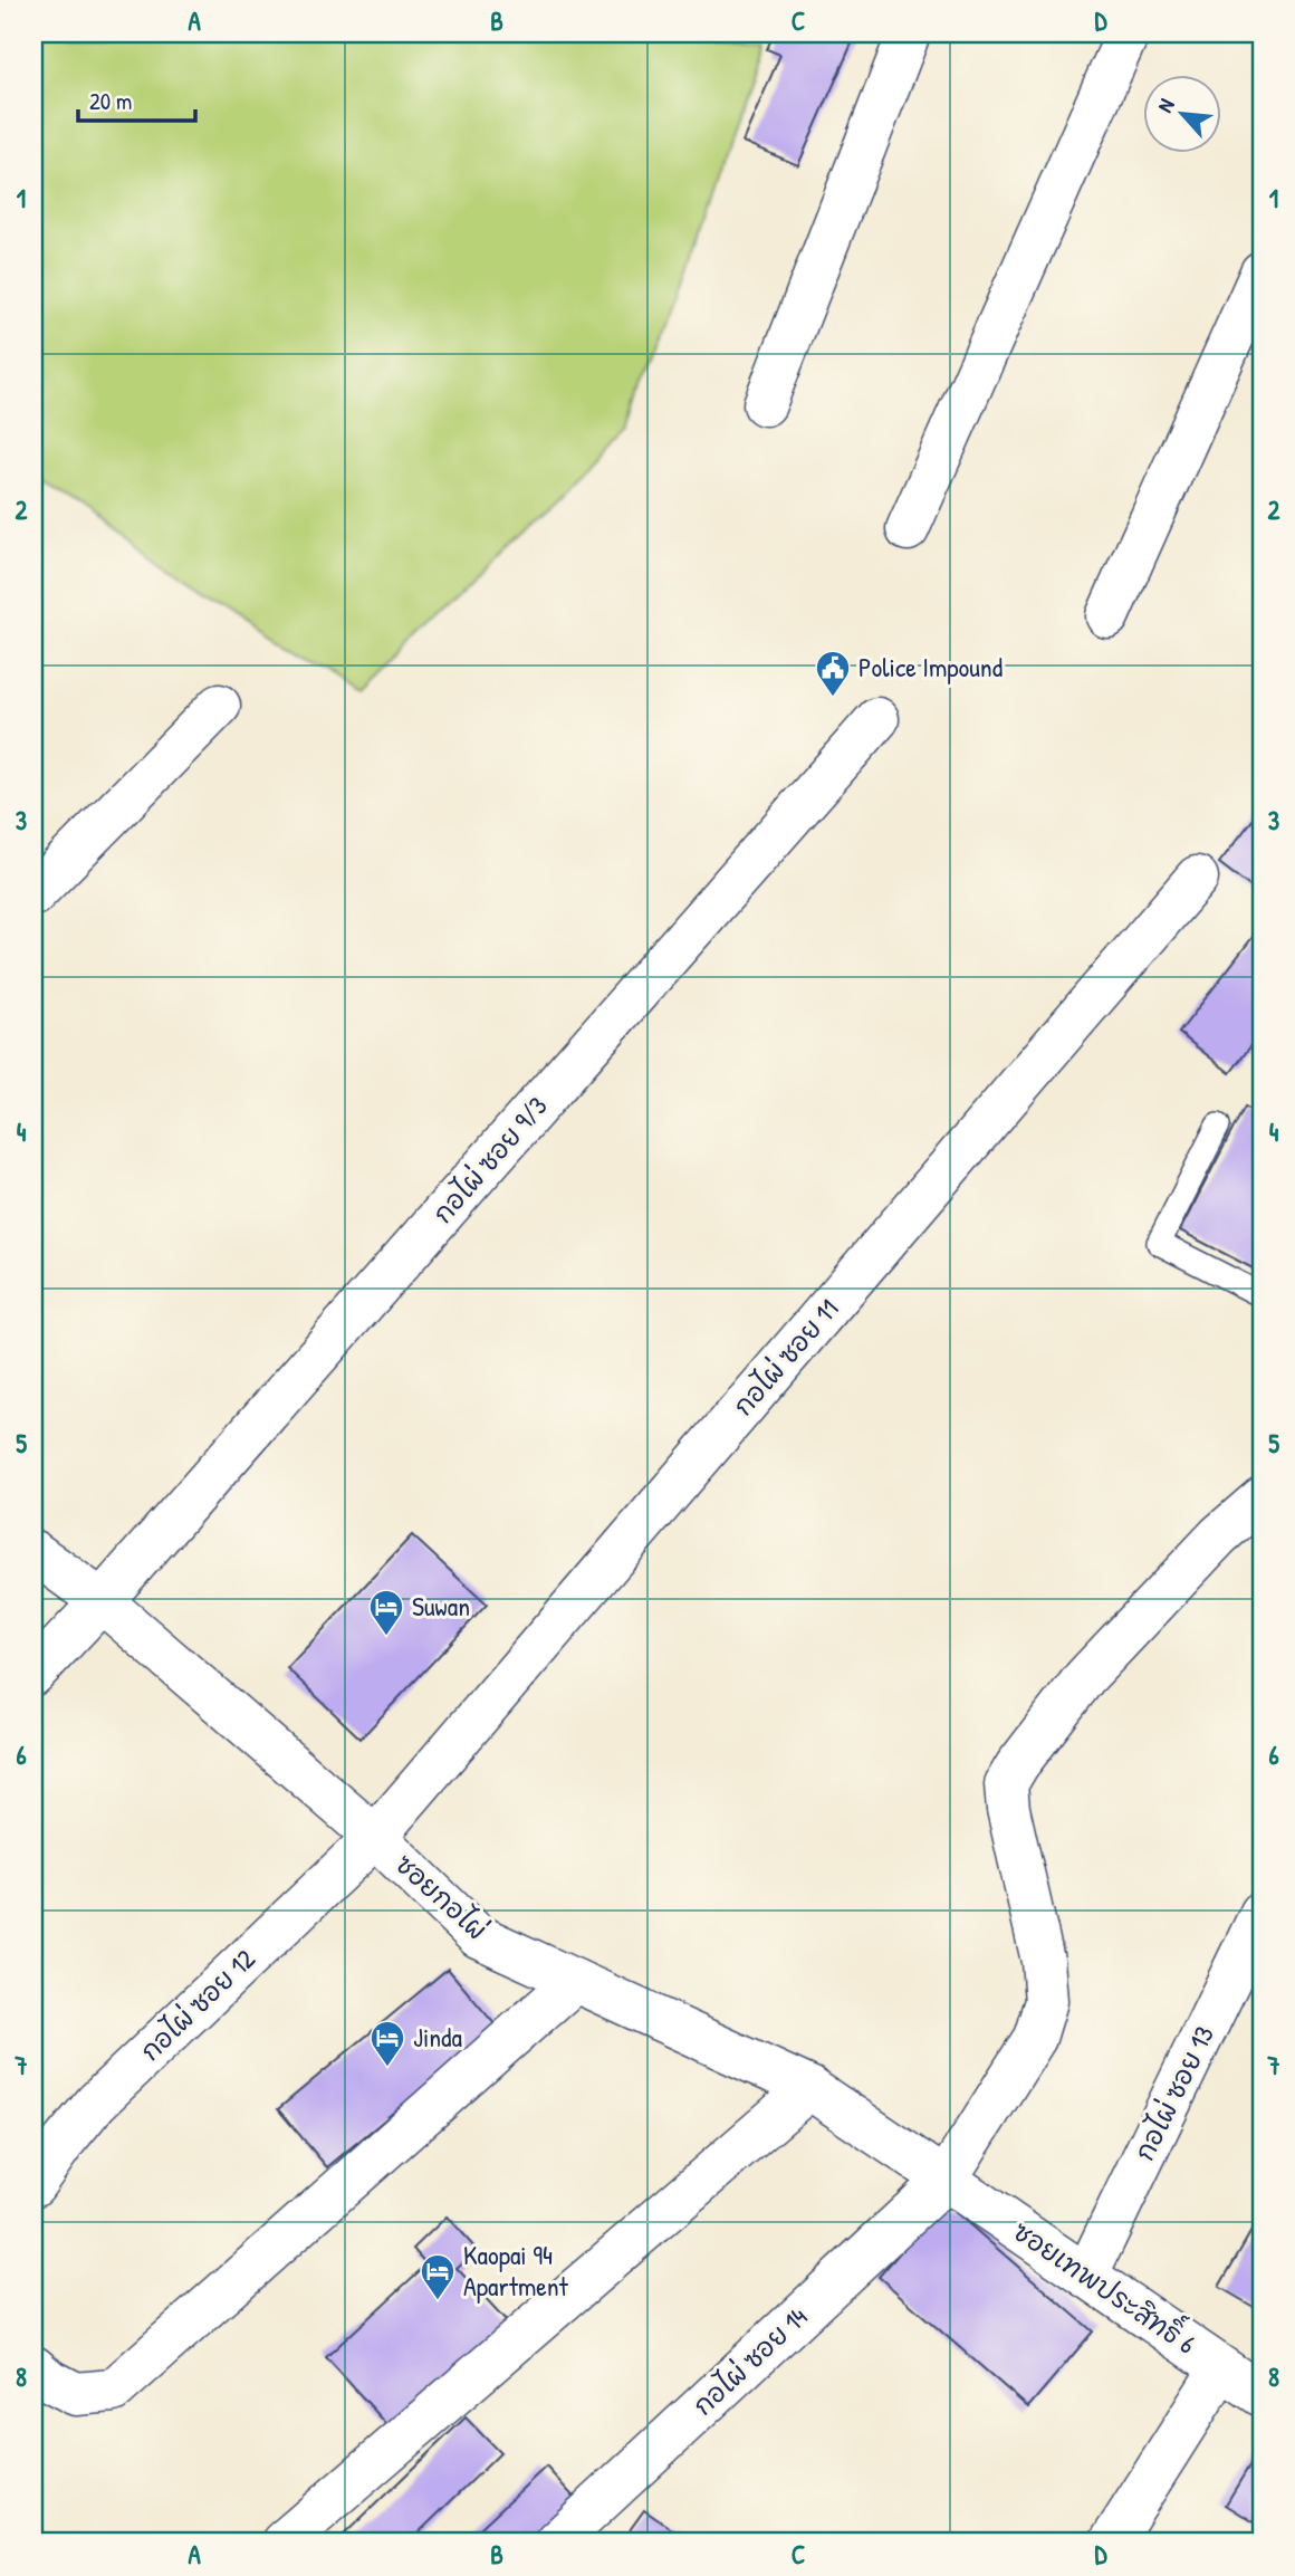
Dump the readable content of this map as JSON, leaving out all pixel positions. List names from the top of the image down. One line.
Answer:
{"streets":{"street":["กอไผ่ ซอย 9/3","กอไผ่ ซอย 11","ซอยกอไผ่","กอไผ่ ซอย 12","กอไผ่ ซอย 13","ซอยเทพประสิทธิ์ 6","กอไผ่ ซอย 14"]},"crossings":[["กอไผ่ ซอย 9/3","ซอยกอไผ่"],["กอไผ่ ซอย 11","ซอยกอไผ่"],["กอไผ่ ซอย 11","กอไผ่ ซอย 12"],["ซอยกอไผ่","กอไผ่ ซอย 12"],["ซอยกอไผ่","ซอยเทพประสิทธิ์ 6"],["ซอยกอไผ่","กอไผ่ ซอย 14"],["กอไผ่ ซอย 13","ซอยเทพประสิทธิ์ 6"],["ซอยเทพประสิทธิ์ 6","กอไผ่ ซอย 14"]],"places":{"public building":["Police Impound"],"hotel":["Suwan","Jinda","Kaopai 94 Apartment"]},"scale_bar":"20 m","north":"top left","grid":{"columns":["A","B","C","D"],"rows":["1","2","3","4","5","6","7","8"]}}
